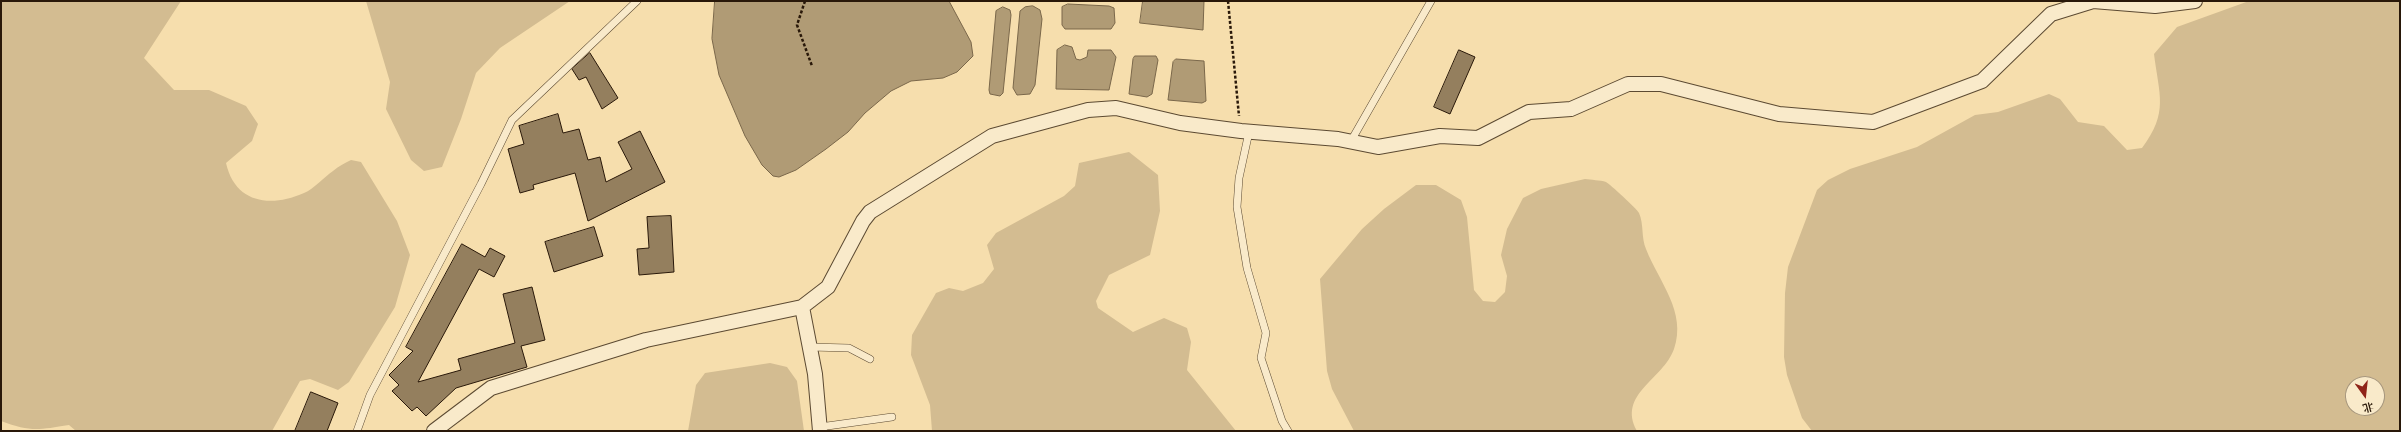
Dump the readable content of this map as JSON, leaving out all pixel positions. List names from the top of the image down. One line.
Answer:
{"north":"bottom"}
